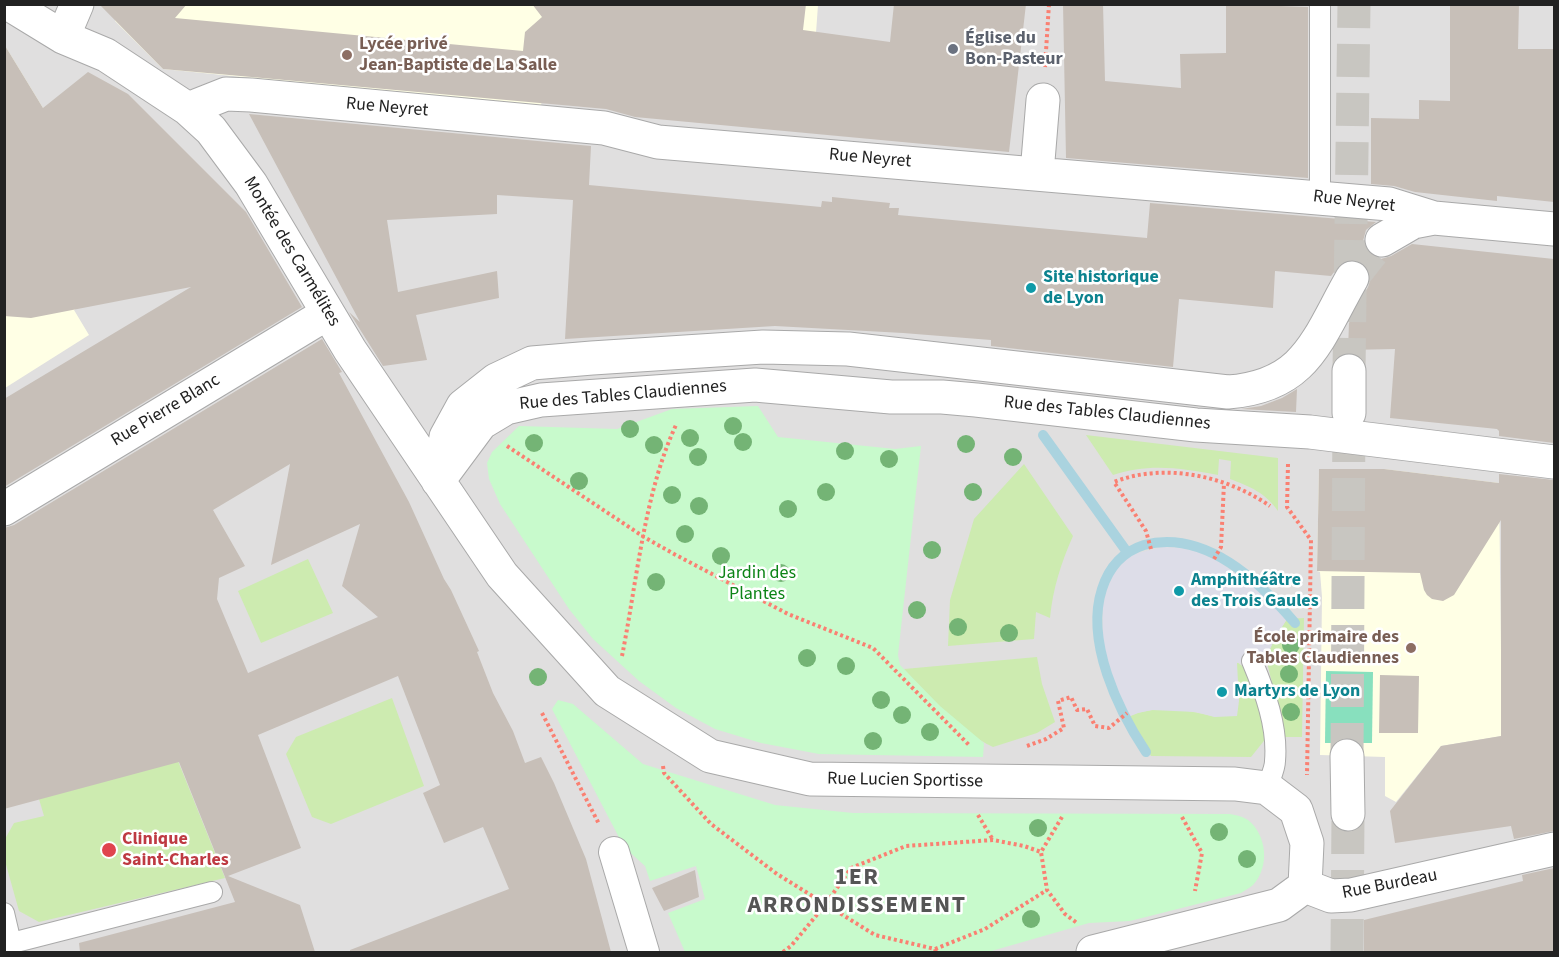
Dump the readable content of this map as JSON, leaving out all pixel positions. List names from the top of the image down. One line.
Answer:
{"streets":{"street":["Rue Neyret","Montée des Carmélites","Rue des Tables Claudiennes","Rue Pierre Blanc","Rue Lucien Sportisse","Rue Burdeau"]},"crossings":[["Rue Neyret","Montée des Carmélites"],["Montée des Carmélites","Rue des Tables Claudiennes"],["Montée des Carmélites","Rue Pierre Blanc"],["Montée des Carmélites","Rue Lucien Sportisse"]],"districts":["1ER ARRONDISSEMENT"],"parks":["Jardin des Plantes"],"places":["Église du Bon-Pasteur","Lycée privé Jean-Baptiste de La Salle","Site historique de Lyon","Amphithéâtre des Trois Gaules","École primaire des Tables Claudiennes","Martyrs de Lyon","Clinique Saint-Charles"]}
